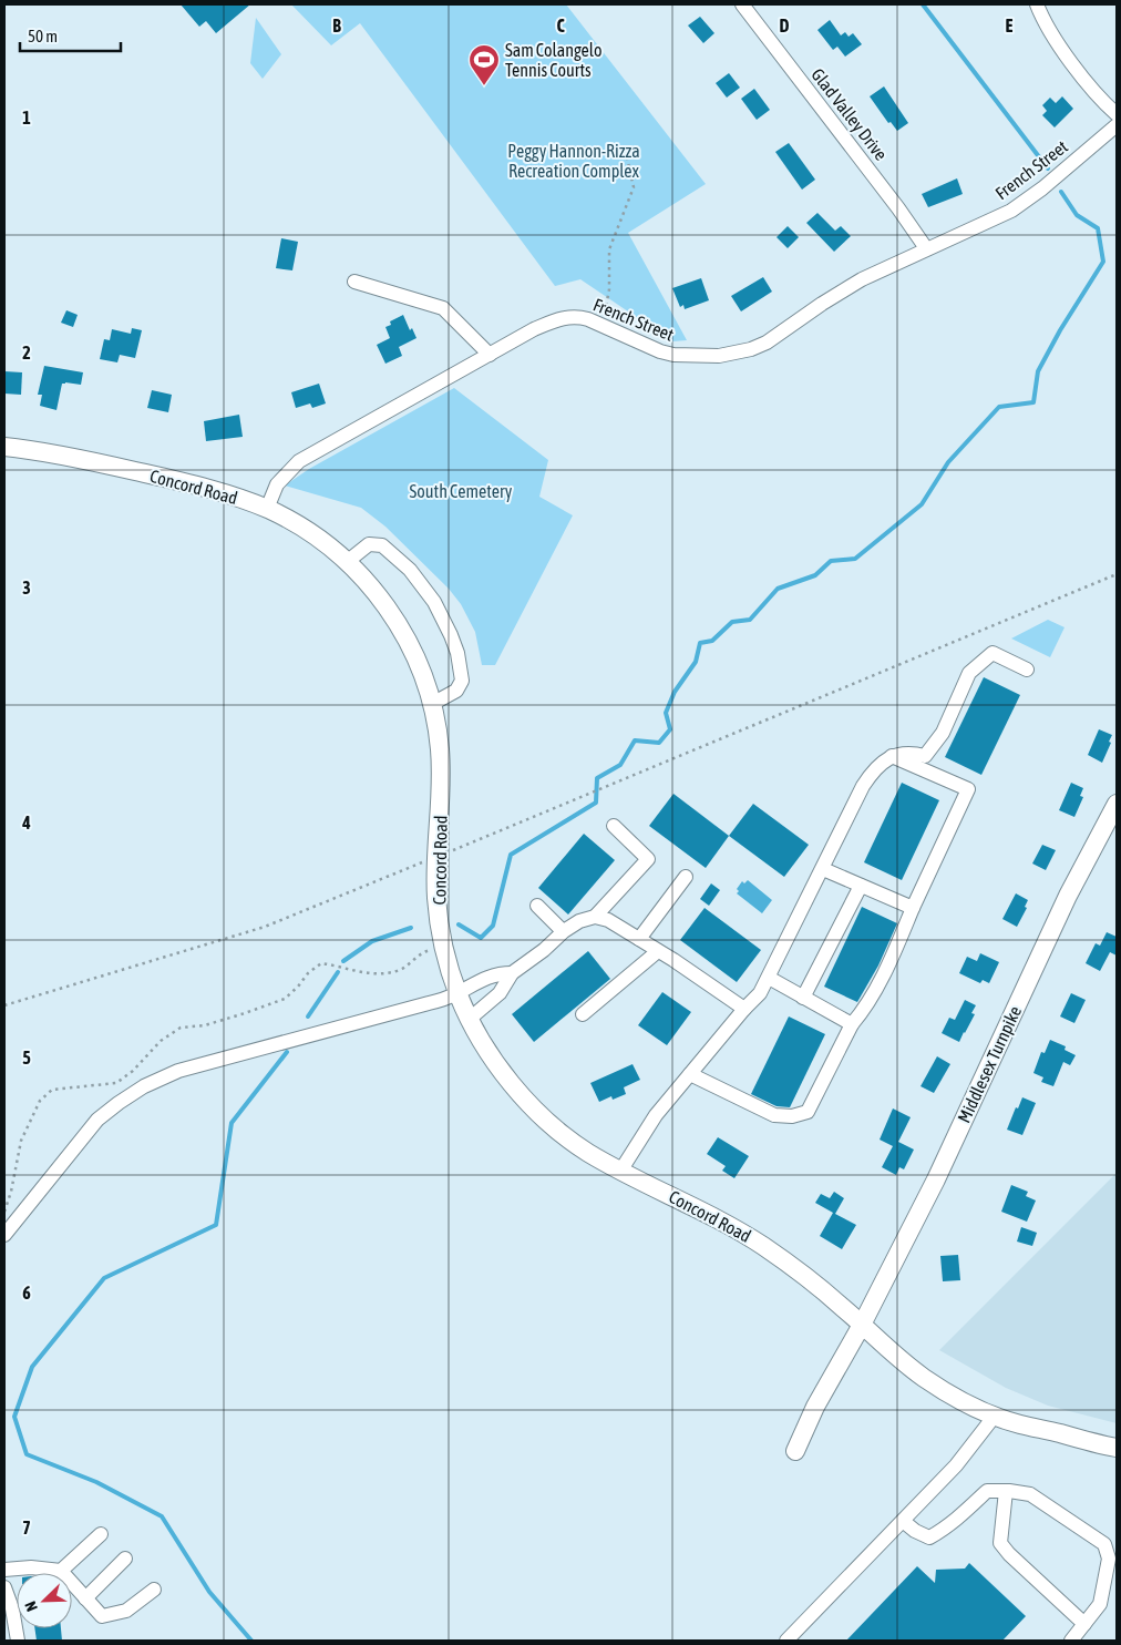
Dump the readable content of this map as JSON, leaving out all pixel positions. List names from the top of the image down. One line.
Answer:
{"streets":{"main road":["Concord Road","Middlesex Turnpike"],"street":["Glad Valley Drive","French Street"]},"crossings":[["Glad Valley Drive","French Street"],["French Street","Concord Road"],["Concord Road","Middlesex Turnpike"]],"parks":["Peggy Hannon-Rizza Recreation Complex","South Cemetery"],"places":{"sports":["Sam Colangelo Tennis Courts"]},"scale_bar":"50 m","north":"bottom left","grid":{"columns":["B","C","D","E"],"rows":["1","2","3","4","5","6","7"]}}
